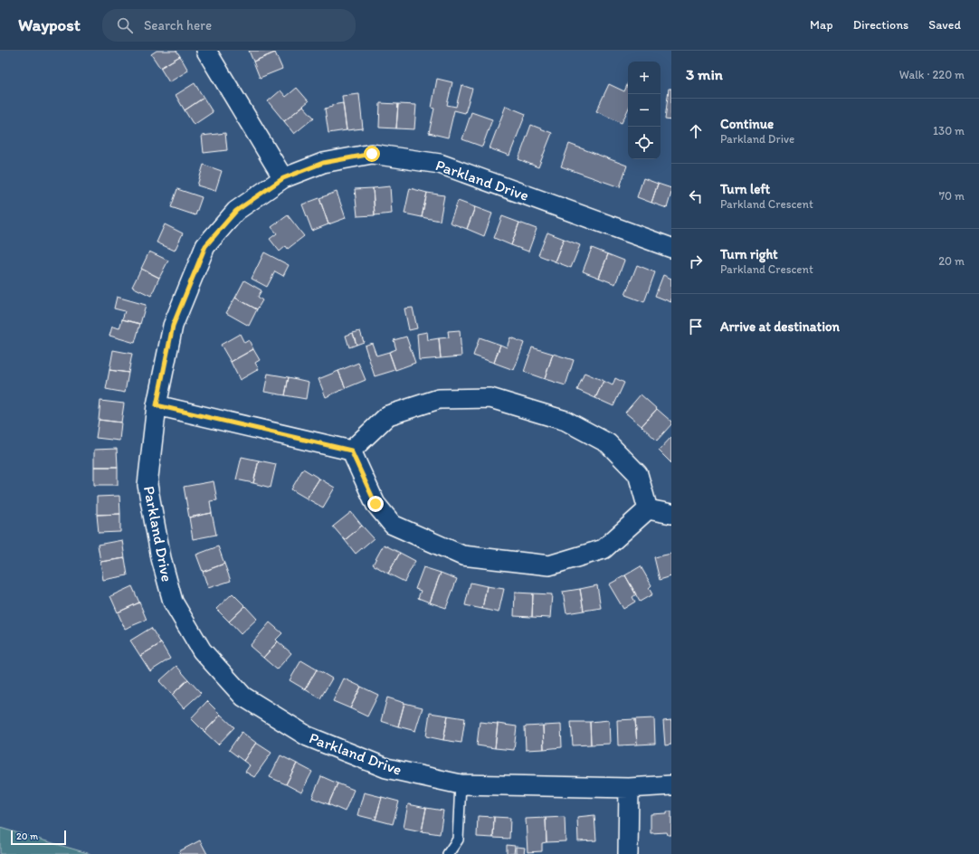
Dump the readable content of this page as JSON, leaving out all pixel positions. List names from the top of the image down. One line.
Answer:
{"streets":{"street":["Parkland Drive"]},"scale_bar":"20 m","page":{"header":"Waypost","search":"Search here","nav":["Map","Directions","Saved"],"heading":["3 min","Walk · 220 m"],"map_buttons":["+","−"],"list":[["Continue","Parkland Drive","130 m"],["Turn left","Parkland Crescent","70 m"],["Turn right","Parkland Crescent","20 m"],"Arrive at destination"],"scale":"20 m"}}
